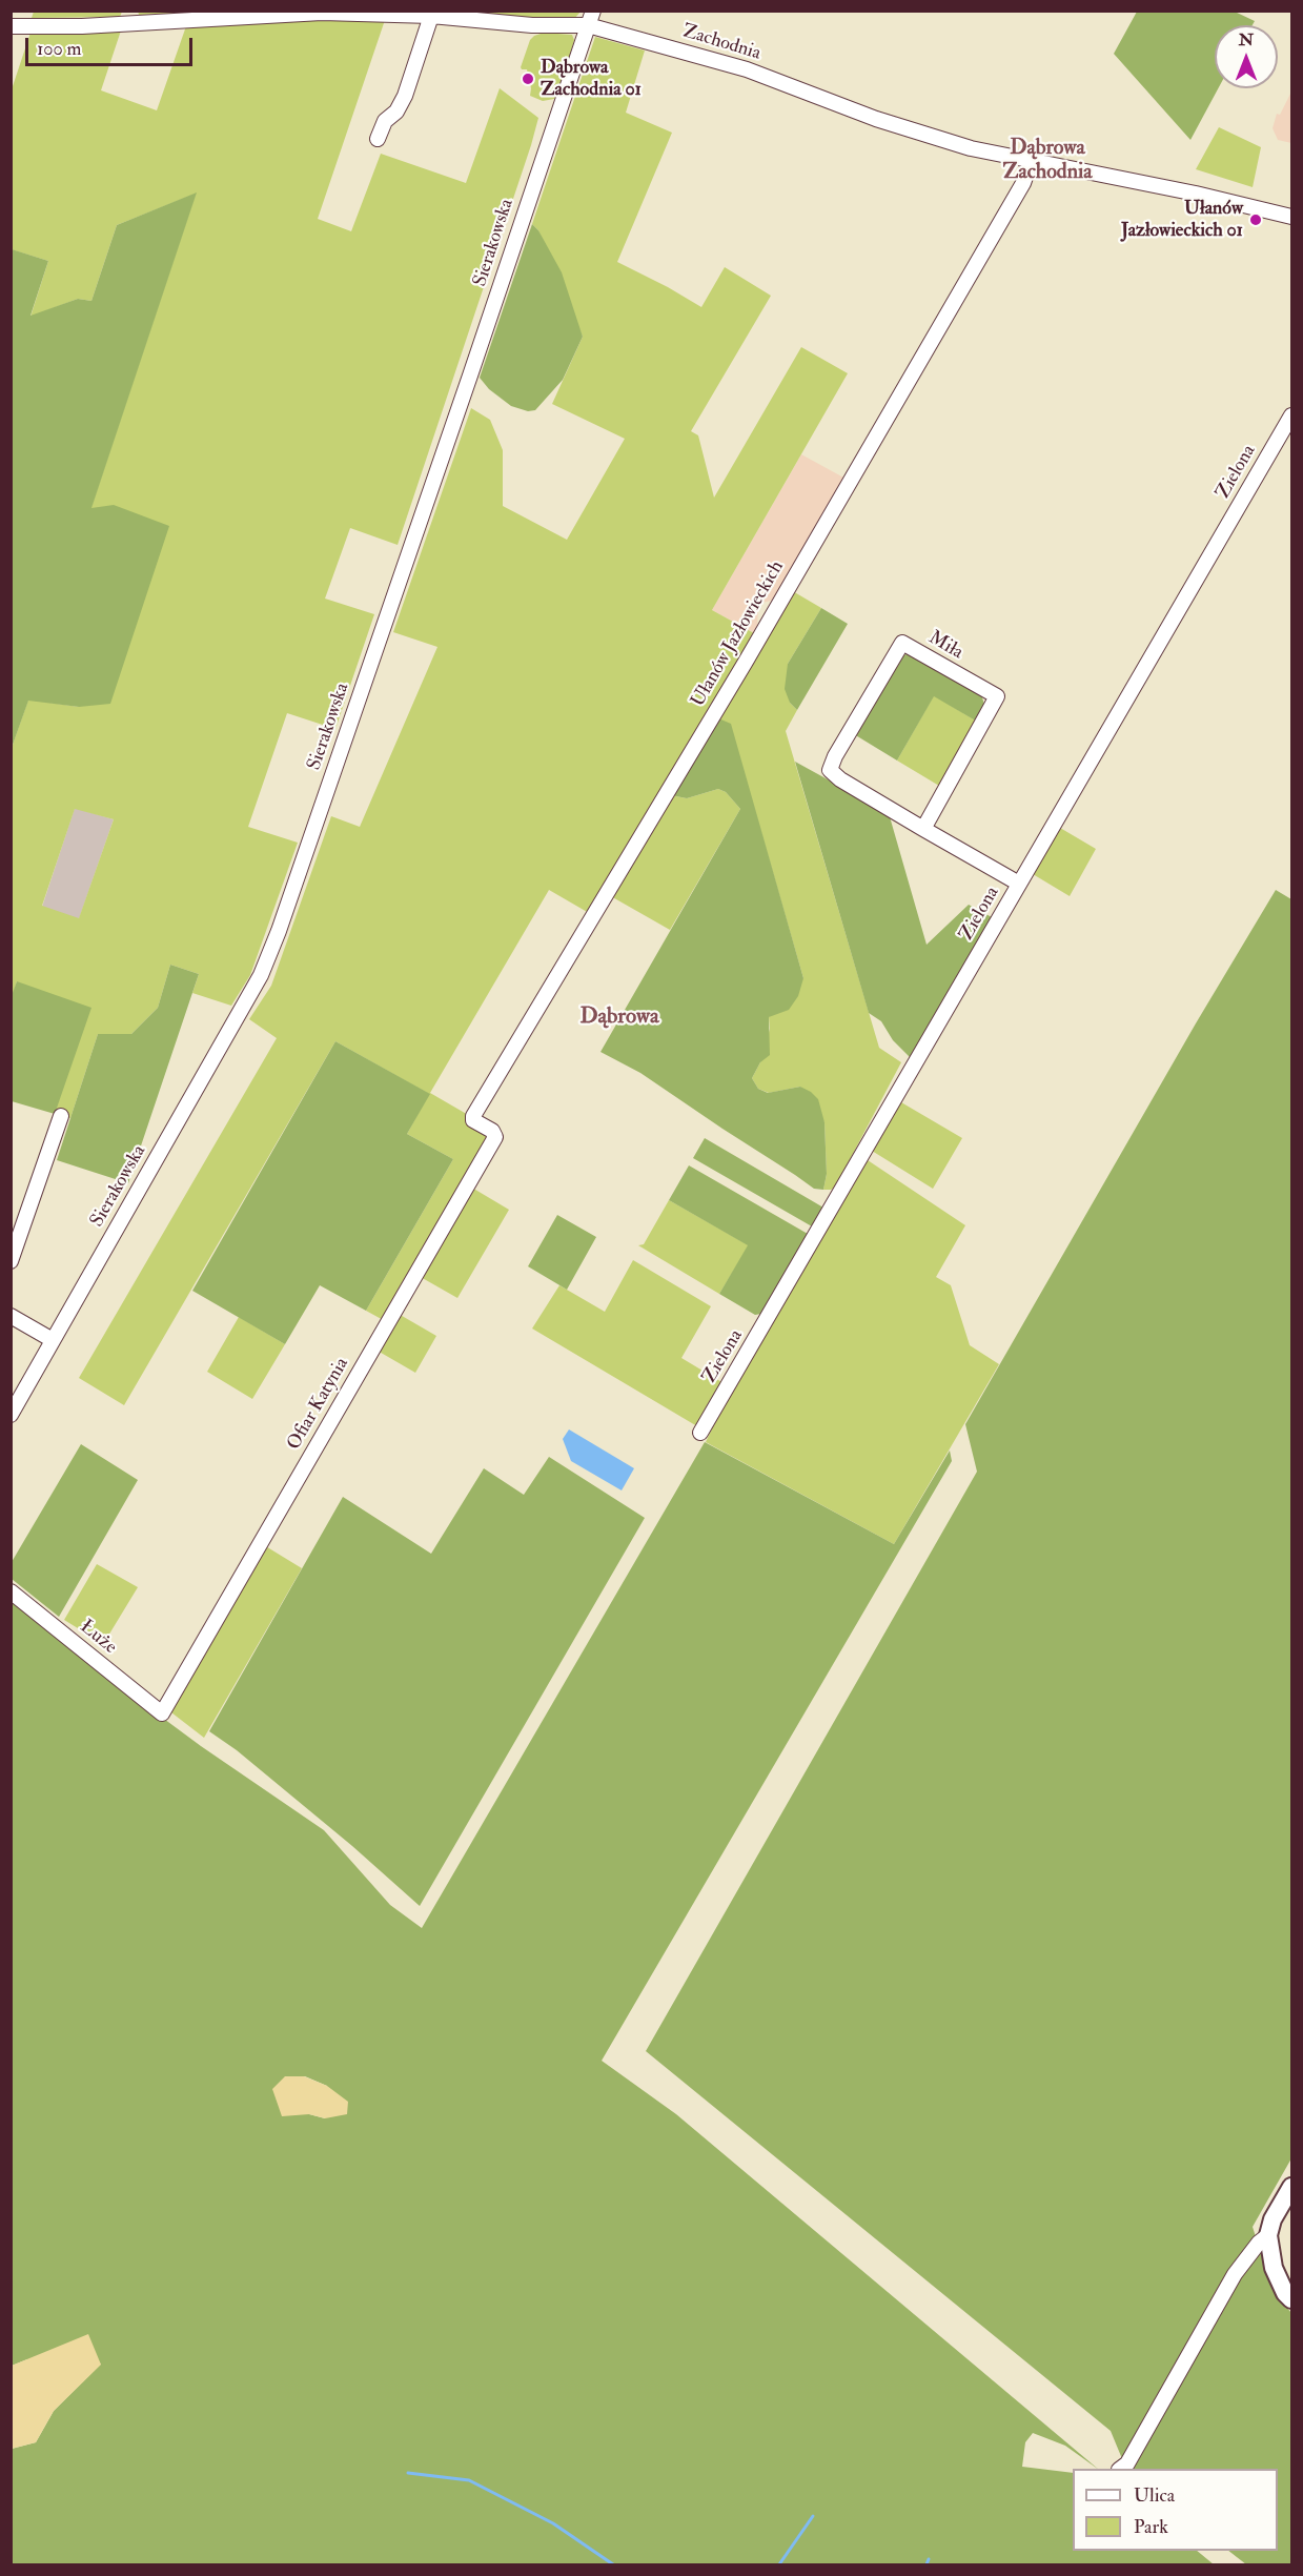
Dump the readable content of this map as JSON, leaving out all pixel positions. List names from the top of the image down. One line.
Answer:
{"streets":{"street":["Zachodnia","Sierakowska","Zielona","Ułanów Jazłowieckich","Miła","Ofiar Katynia","Łuże"]},"crossings":[["Zachodnia","Sierakowska"],["Zachodnia","Ułanów Jazłowieckich"],["Zielona","Miła"],["Ułanów Jazłowieckich","Ofiar Katynia"],["Ofiar Katynia","Łuże"]],"districts":["Dąbrowa Zachodnia","Dąbrowa"],"places":["Dąbrowa Zachodnia 01","Ułanów Jazłowieckich 01"],"legend":["Ulica","Park"],"scale_bar":"100 m","north":"top"}
